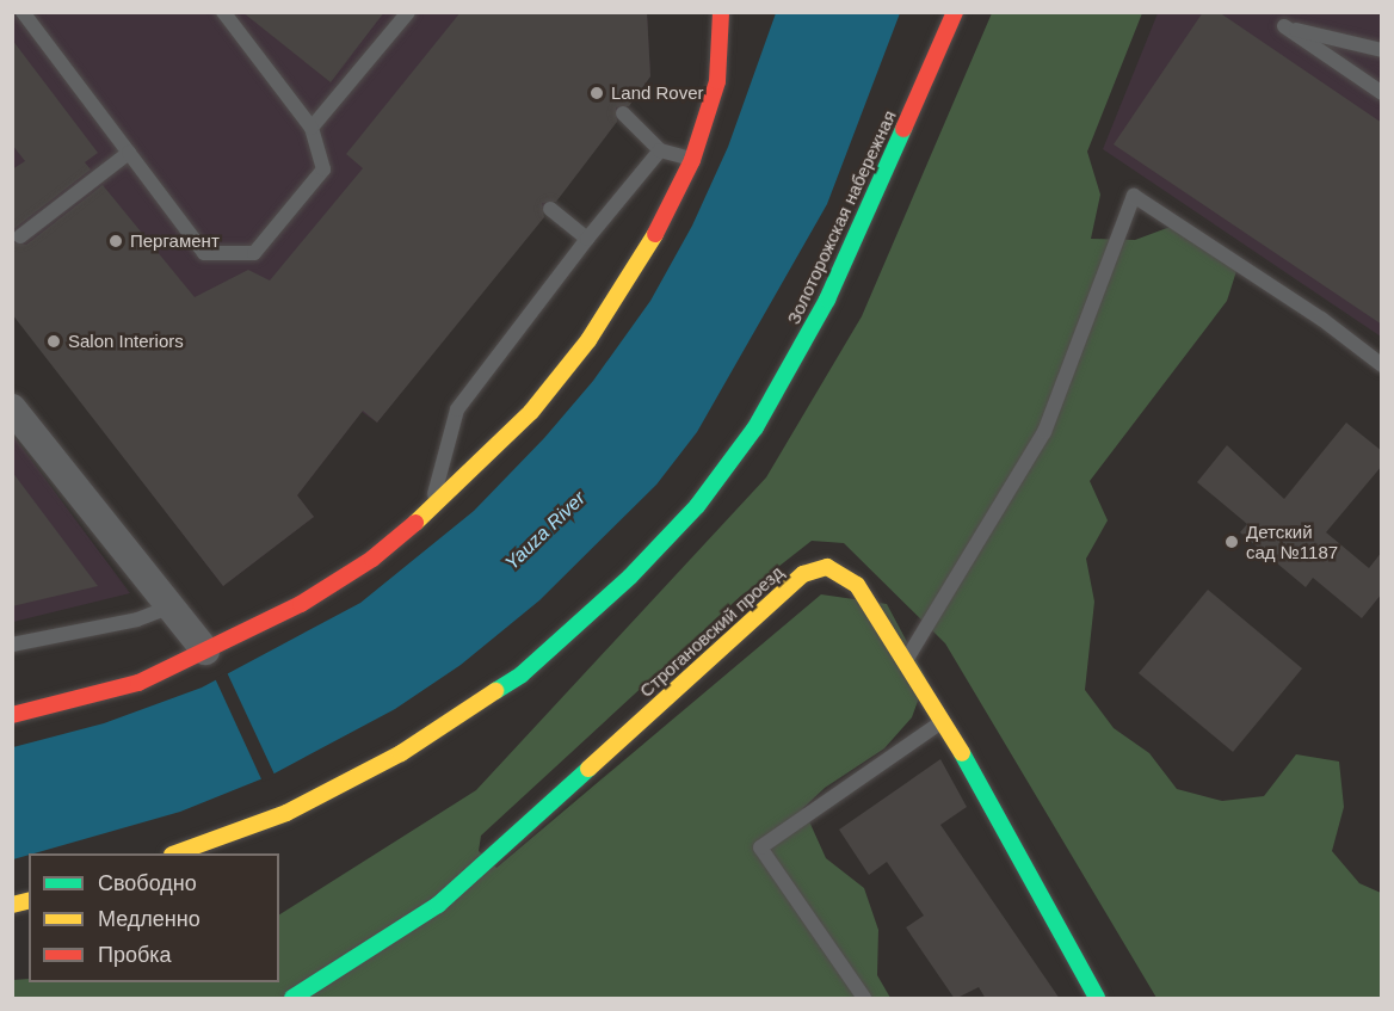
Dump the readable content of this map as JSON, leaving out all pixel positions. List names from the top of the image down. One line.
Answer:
{"streets":{"main road":["Золоторожская набережная","Строгановский проезд"]},"water":["Yauza River"],"places":["Land Rover","Пергамент","Salon Interiors","Детский сад №1187"],"legend":["Свободно","Медленно","Пробка"]}
